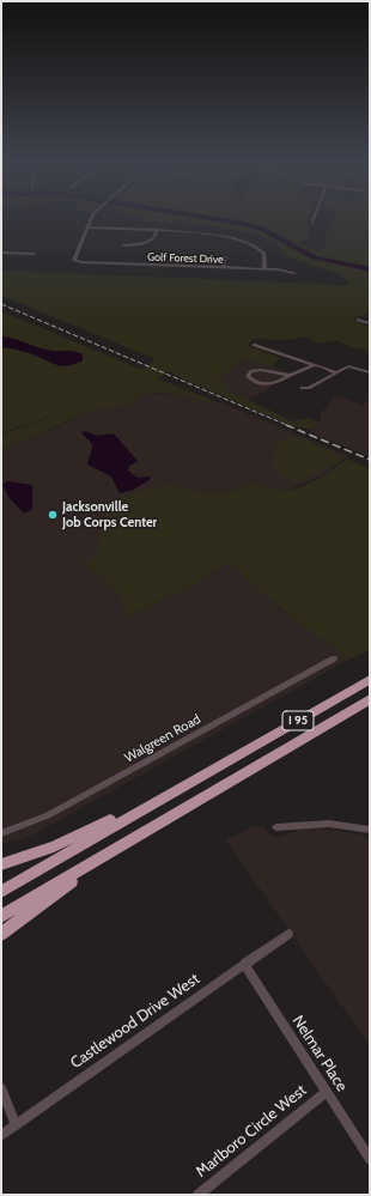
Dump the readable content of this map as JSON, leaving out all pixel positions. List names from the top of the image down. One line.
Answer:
{"streets":{"highway":["I 95"],"street":["Golf Forest Drive","Walgreen Road","Castlewood Drive West","Nelmar Place","Marlboro Circle West"]},"crossings":[["Castlewood Drive West","Nelmar Place"],["Nelmar Place","Marlboro Circle West"]],"places":["Jacksonville Job Corps Center"]}
